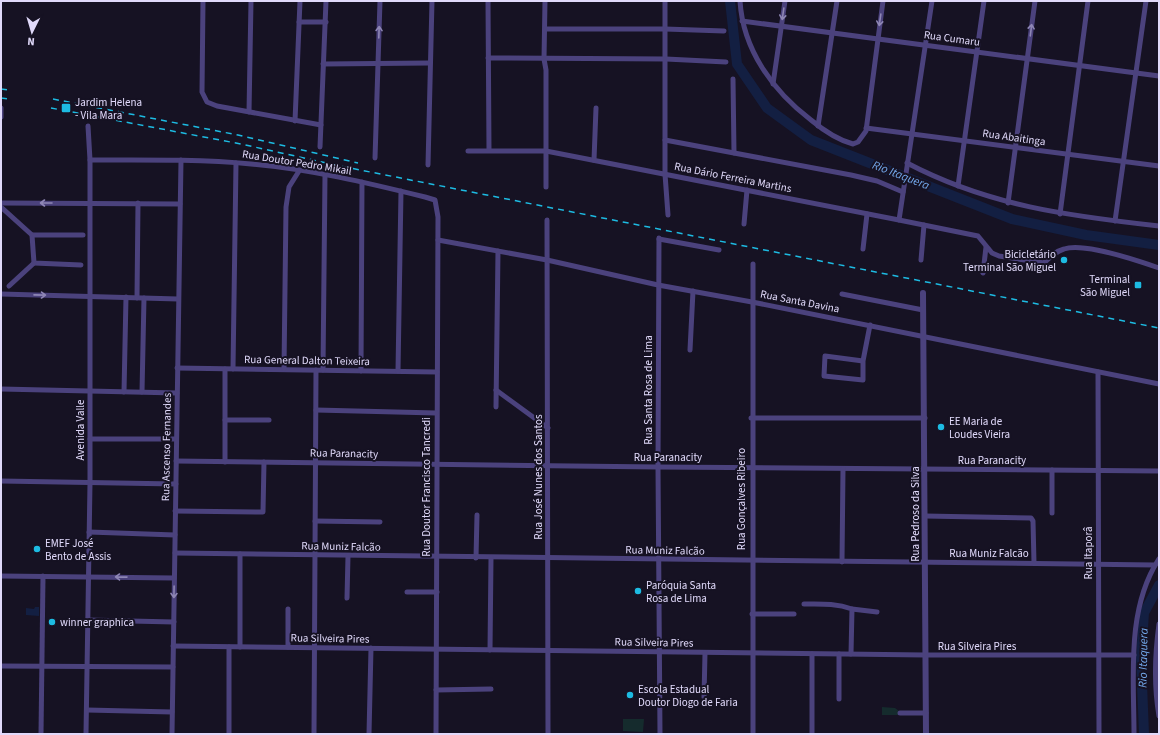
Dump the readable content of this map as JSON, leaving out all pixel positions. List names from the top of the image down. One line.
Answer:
{"streets":{"street":["Rua Cumaru","Rua Abaitinga","Rua Doutor Pedro Mikail","Rua Dário Ferreira Martins","Rua Santa Davina","Rua General Dalton Teixeira","Rua Santa Rosa de Lima","Avenida Valle","Rua Ascenso Fernandes","Rua Paranacity","Rua José Nunes dos Santos","Rua Doutor Francisco Tancredi","Rua Gonçalves Ribeiro","Rua Pedroso da Silva","Rua Muniz Falcão","Rua Itaporâ","Rua Silveira Pires"]},"crossings":[["Rua Doutor Pedro Mikail","Rua Santa Davina"],["Rua Doutor Pedro Mikail","Avenida Valle"],["Rua Doutor Pedro Mikail","Rua Ascenso Fernandes"],["Rua Doutor Pedro Mikail","Rua Doutor Francisco Tancredi"],["Rua Santa Davina","Rua Santa Rosa de Lima"],["Rua Santa Davina","Rua José Nunes dos Santos"],["Rua Santa Davina","Rua Doutor Francisco Tancredi"],["Rua Santa Davina","Rua Gonçalves Ribeiro"],["Rua Santa Davina","Rua Pedroso da Silva"],["Rua Santa Davina","Rua Itaporâ"],["Rua General Dalton Teixeira","Rua Ascenso Fernandes"],["Rua General Dalton Teixeira","Rua Doutor Francisco Tancredi"],["Rua Santa Rosa de Lima","Rua Paranacity"],["Rua Santa Rosa de Lima","Rua Muniz Falcão"],["Rua Santa Rosa de Lima","Rua Silveira Pires"],["Rua Ascenso Fernandes","Rua Paranacity"],["Rua Ascenso Fernandes","Rua Muniz Falcão"],["Rua Ascenso Fernandes","Rua Silveira Pires"],["Rua Paranacity","Rua José Nunes dos Santos"],["Rua Paranacity","Rua Doutor Francisco Tancredi"],["Rua Paranacity","Rua Gonçalves Ribeiro"],["Rua Paranacity","Rua Pedroso da Silva"],["Rua Paranacity","Rua Itaporâ"],["Rua José Nunes dos Santos","Rua Muniz Falcão"],["Rua José Nunes dos Santos","Rua Silveira Pires"],["Rua Doutor Francisco Tancredi","Rua Muniz Falcão"],["Rua Doutor Francisco Tancredi","Rua Silveira Pires"],["Rua Gonçalves Ribeiro","Rua Muniz Falcão"],["Rua Gonçalves Ribeiro","Rua Silveira Pires"],["Rua Pedroso da Silva","Rua Muniz Falcão"],["Rua Pedroso da Silva","Rua Silveira Pires"],["Rua Muniz Falcão","Rua Itaporâ"],["Rua Itaporâ","Rua Silveira Pires"]],"water":["Rio Itaquera"],"places":{"transit":["Jardim Helena - Vila Mara","Terminal São Miguel"],"other":["Bicicletário Terminal São Miguel","EE Maria de Loudes Vieira","EMEF José Bento de Assis","Paróquia Santa Rosa de Lima","winner graphica","Escola Estadual Doutor Diogo de Faria"]},"north":"bottom"}
